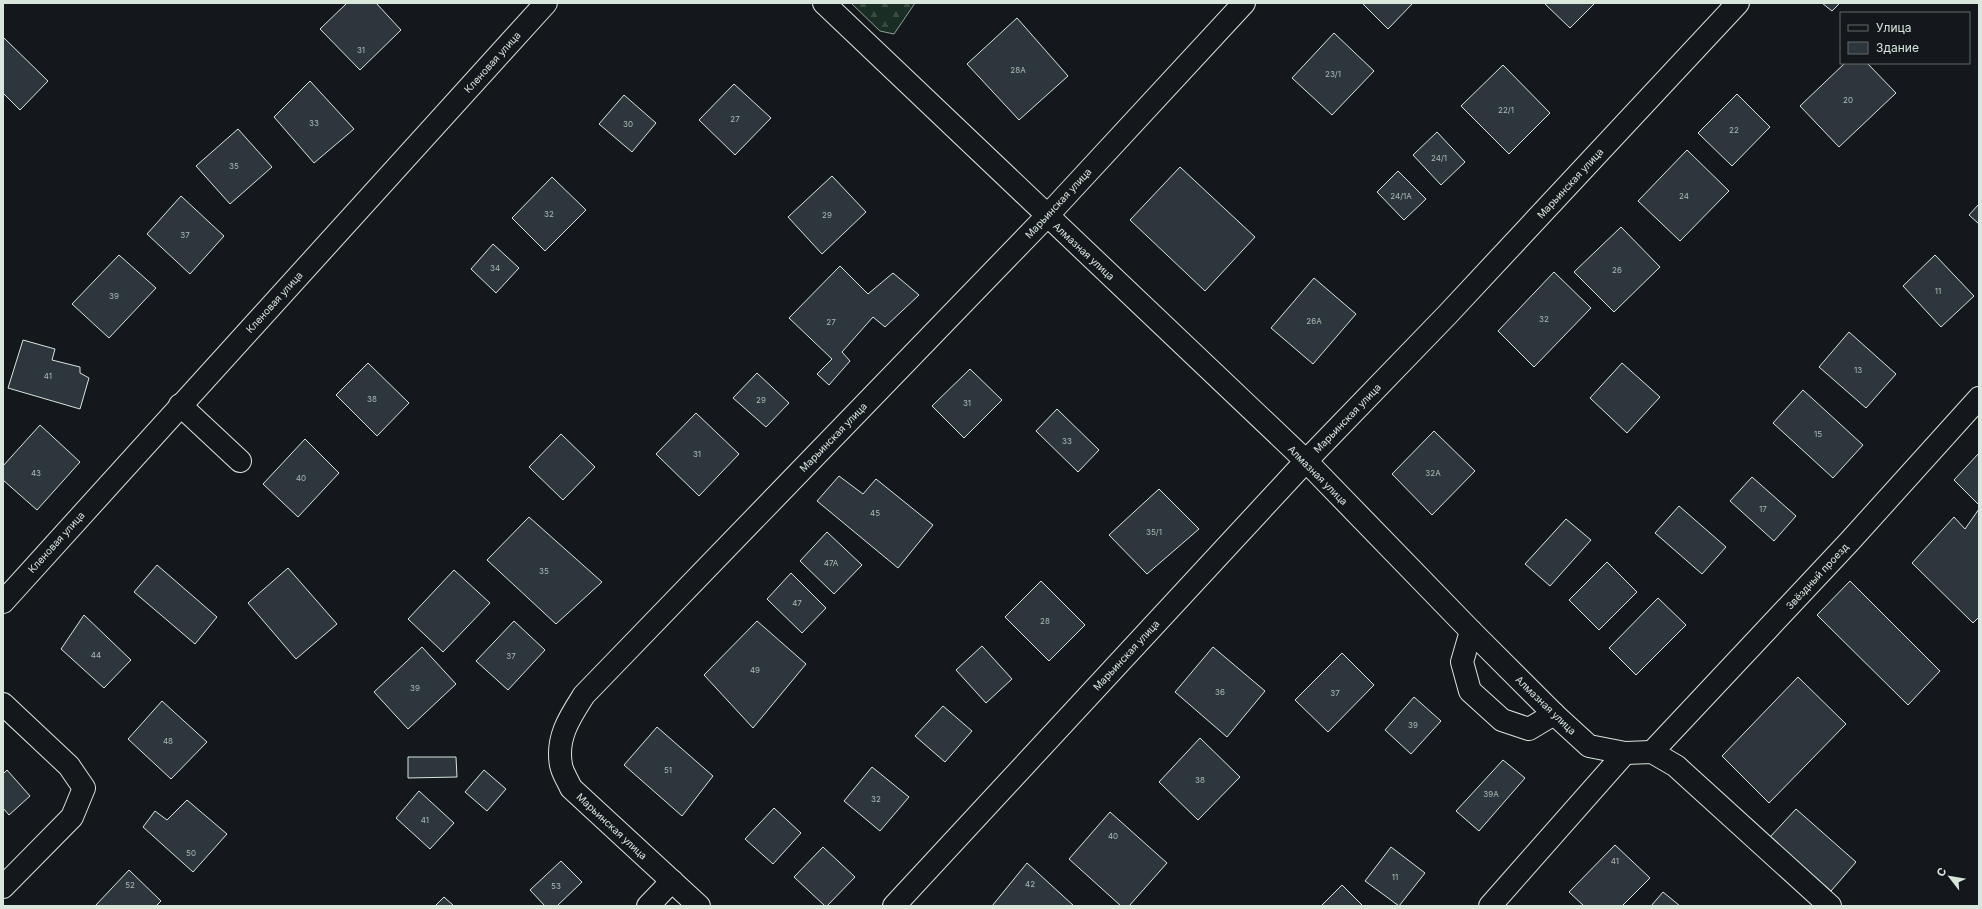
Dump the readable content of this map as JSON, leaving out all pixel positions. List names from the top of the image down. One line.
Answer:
{"streets":{"street":["Кленовая улица","Марьинская улица","Алмазная улица","Звёздный проезд"]},"crossings":[["Марьинская улица","Алмазная улица"],["Алмазная улица","Звёздный проезд"]],"house_numbers":["31","28А","23/1","20","22/1","27","33","30","22","24/1","35","24/1А","24","32","29","37","34","26","11","39","32","26А","27","13","41","38","29","31","15","33","31","43","32А","40","17","45","35/1","47А","35","47","28","44","37","49","39","36","37","39","48","51","38","39А","32","41","40","50","41","11","42","52","53"],"legend":["Улица","Здание"],"north":"top left"}
